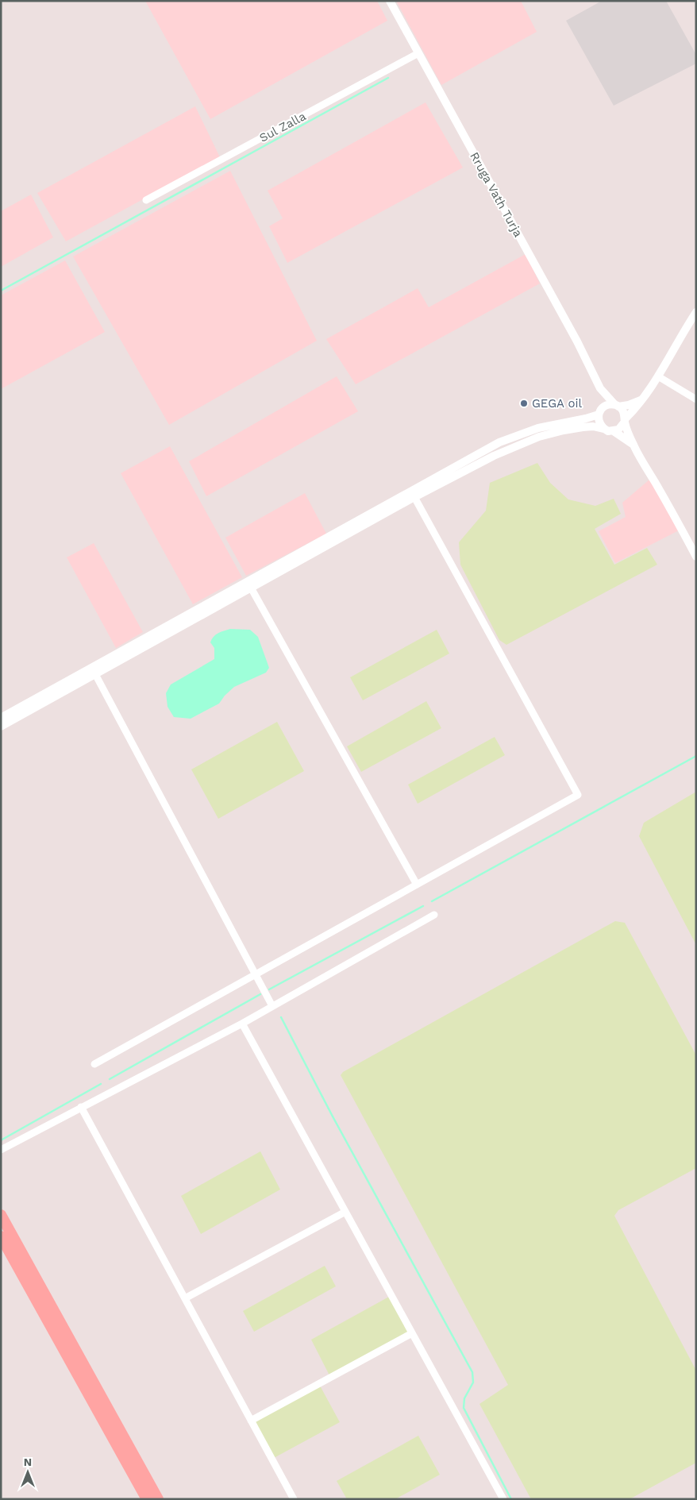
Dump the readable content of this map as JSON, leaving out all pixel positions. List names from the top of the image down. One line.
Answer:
{"streets":{"street":["Sul Zalla","Rruga Vath Turja"]},"crossings":[["Sul Zalla","Rruga Vath Turja"]],"places":["GEGA oil"],"north":"top"}
